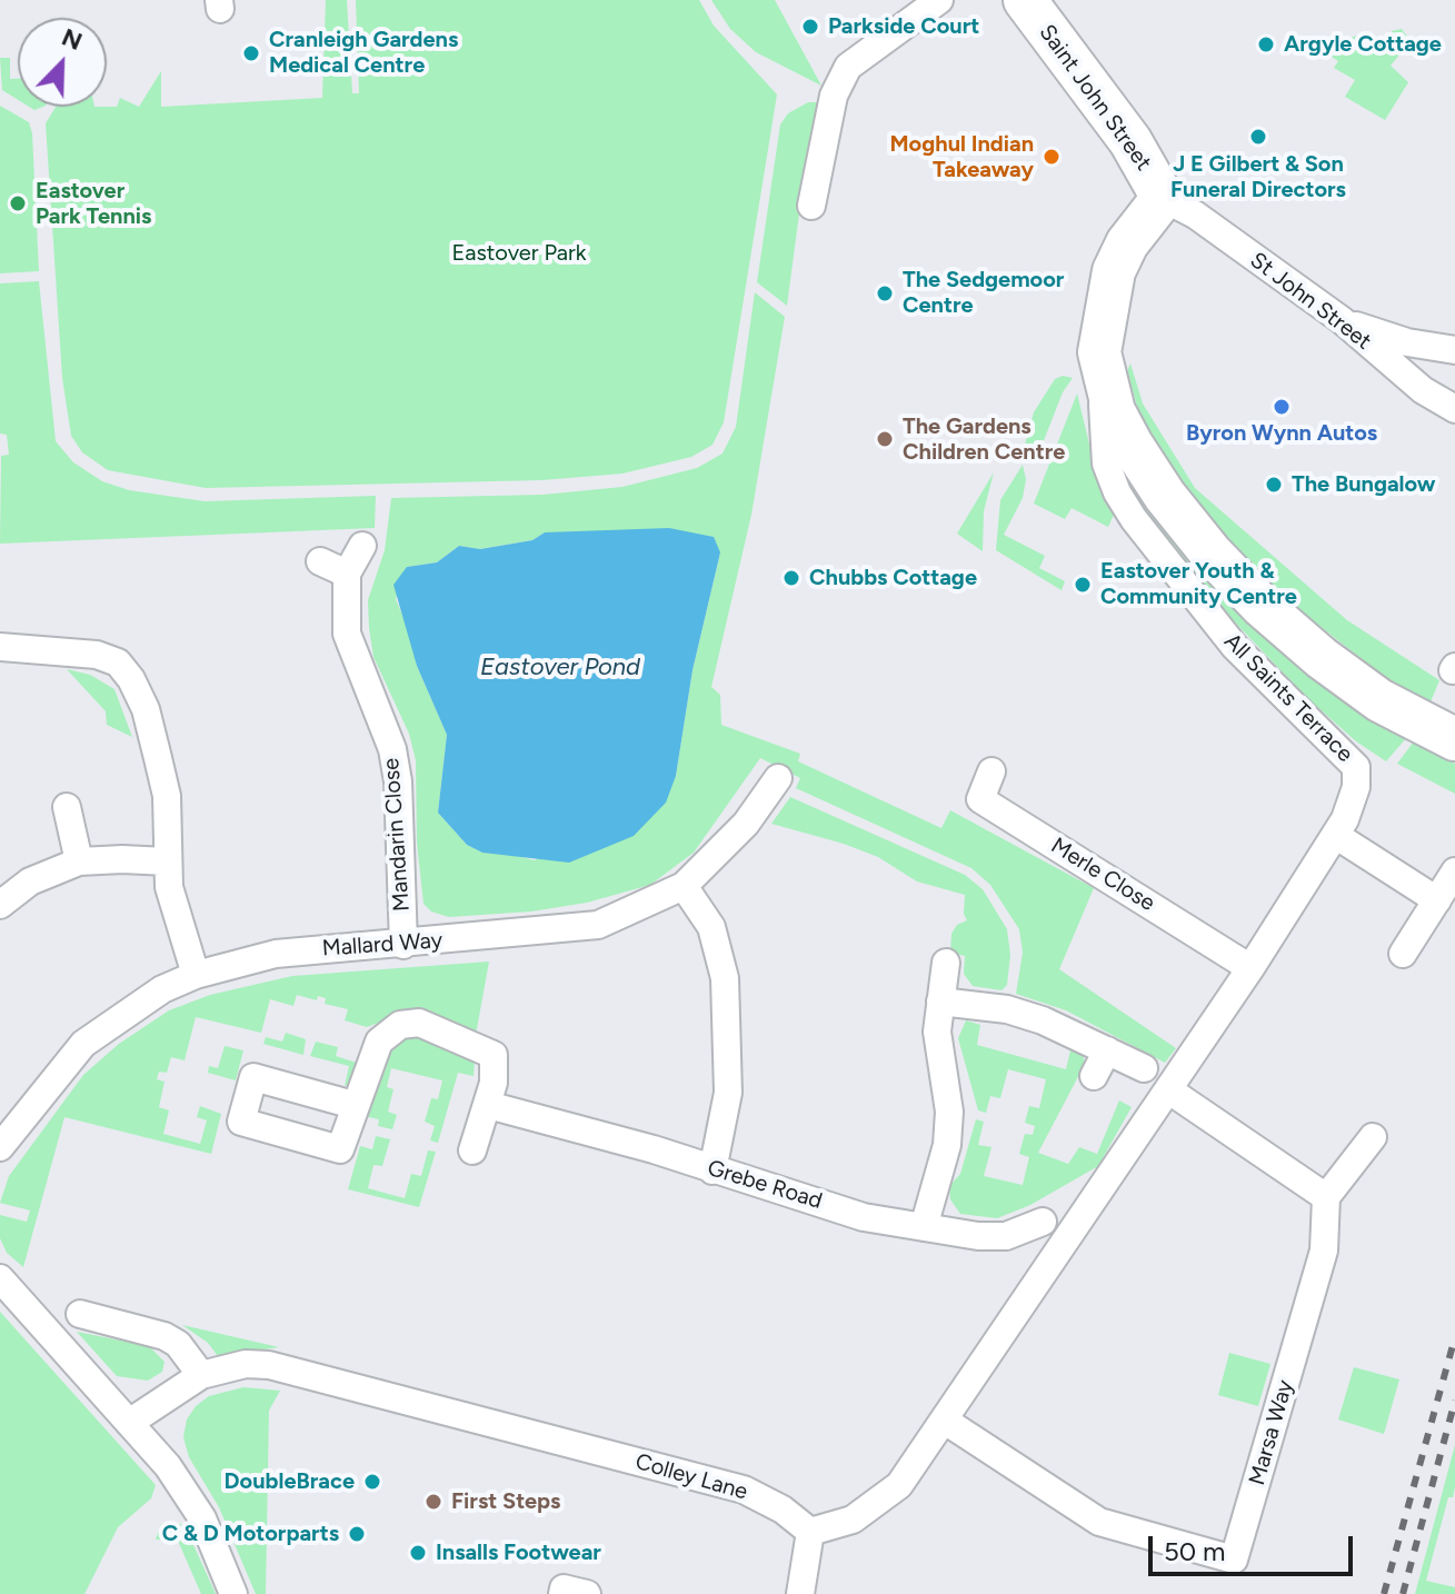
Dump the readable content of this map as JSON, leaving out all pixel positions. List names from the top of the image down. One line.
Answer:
{"streets":{"main road":["Saint John Street"],"street":["St John Street","All Saints Terrace","Mandarin Close","Merle Close","Mallard Way","Grebe Road","Marsa Way","Colley Lane"]},"crossings":[["Saint John Street","St John Street"],["All Saints Terrace","Merle Close"],["Mandarin Close","Mallard Way"]],"water":["Eastover Pond"],"parks":["Eastover Park"],"places":["Parkside Court","Argyle Cottage","Cranleigh Gardens Medical Centre","J E Gilbert & Son Funeral Directors","Moghul Indian Takeaway","Eastover Park Tennis","The Sedgemoor Centre","Byron Wynn Autos","The Gardens Children Centre","The Bungalow","Chubbs Cottage","Eastover Youth & Community Centre","DoubleBrace","First Steps","C & D Motorparts","Insalls Footwear"],"scale_bar":"50 m","north":"top right"}
